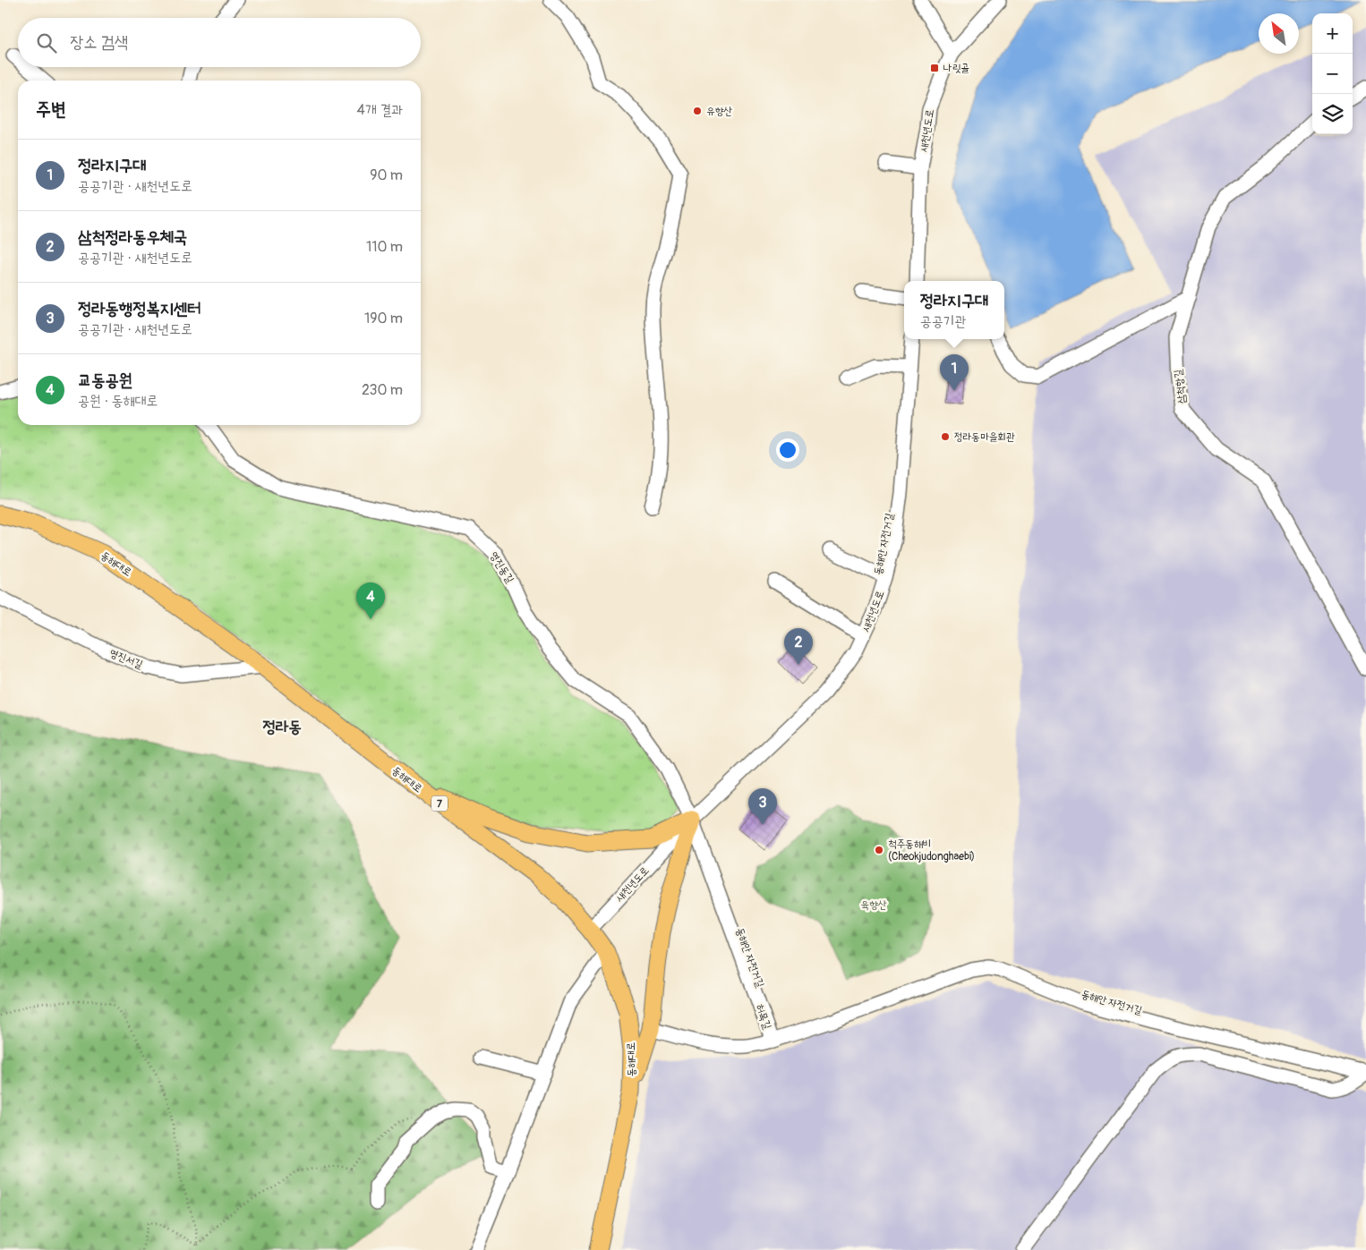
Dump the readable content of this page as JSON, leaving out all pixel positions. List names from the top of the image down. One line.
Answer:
{"streets":{"main road":["동해대로","7"],"street":["새천년도로","삼척항길","영진동길","영진서길","허목길"]},"crossings":[["새천년도로","동해대로"],["새천년도로","영진동길"],["새천년도로","허목길"],["동해대로","영진서길"],["영진동길","허목길"]],"districts":["정라동"],"parks":["육향산"],"places":{"transit":["나릿골"],"other":["유향산","정라동마을회관","척주동해비 (Cheokjudonghaebi)"]},"north":"top left","page":{"map_buttons":["+","−"],"search":"장소 검색","heading":["주변","4개 결과"],"list":[{"mark":"1","name":"정라지구대","note":"공공기관 · 새천년도로","value":"90 m"},{"mark":"2","name":"삼척정라동우체국","note":"공공기관 · 새천년도로","value":"110 m"},{"mark":"3","name":"정라동행정복지센터","note":"공공기관 · 새천년도로","value":"190 m"},{"mark":"4","name":"교동공원","note":"공원 · 동해대로","value":"230 m"}],"popup":["정라지구대","공공기관"],"pins":["1","4","2","3"]}}
